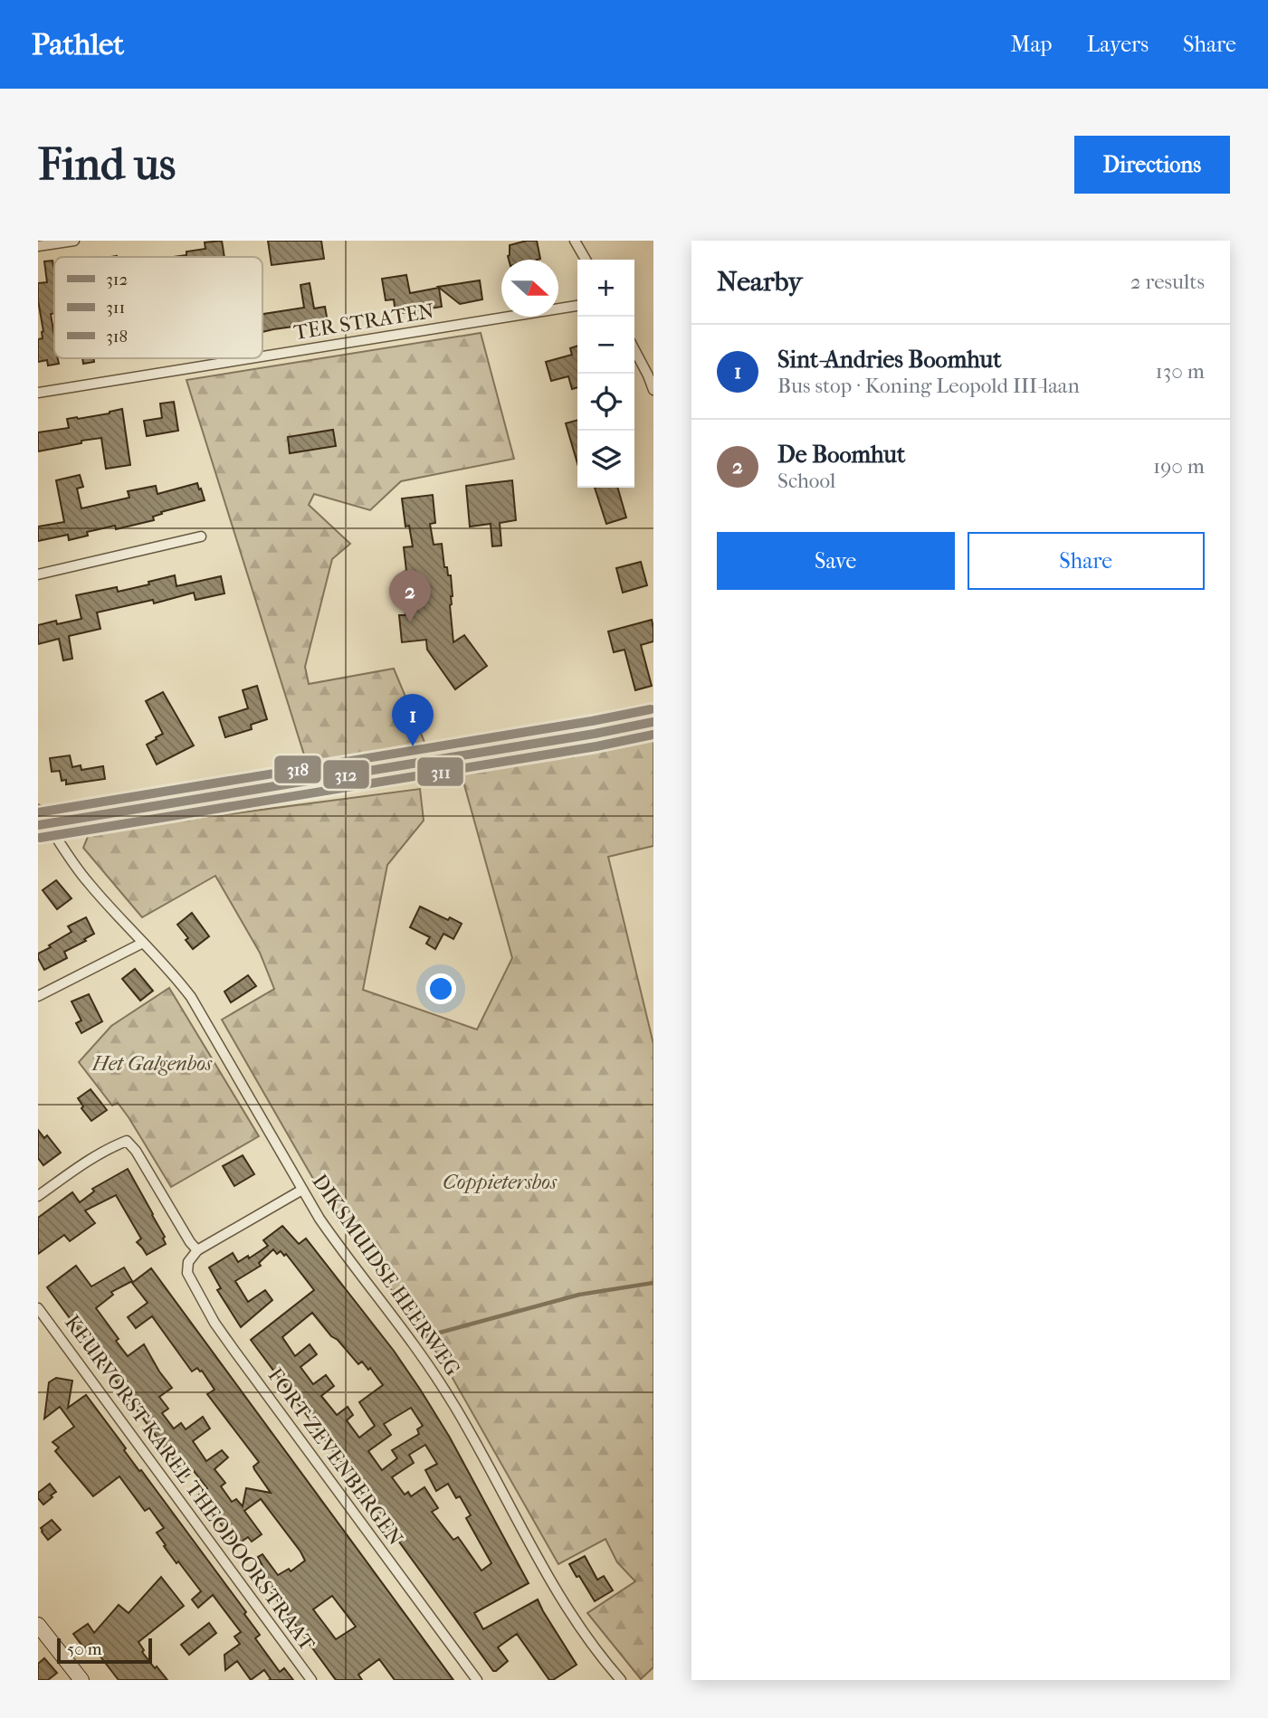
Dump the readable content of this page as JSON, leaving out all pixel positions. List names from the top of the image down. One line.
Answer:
{"streets":{"street":["TER STRATEN","DIKSMUIDSE HEERWEG","FORT ZEVENBERGEN","KEURVORST KAREL THEODOORSTRAAT"]},"parks":["Het Galgenbos","Coppietersbos"],"lines":["transit line 318","transit line 312","transit line 311"],"legend":["312","311","318"],"scale_bar":"50 m","north":"right","page":{"header":"Pathlet","nav":["Map","Layers","Share"],"buttons":["Directions",["Save","Share"]],"title":"Find us","heading":["Nearby","2 results"],"map_buttons":["+","−"],"list":[{"mark":"1","name":"Sint-Andries Boomhut","note":"Bus stop · Koning Leopold III-laan","value":"130 m"},{"mark":"2","name":"De Boomhut","note":"School","value":"190 m"}],"pins":["2","1"],"scale":"50 m"}}
